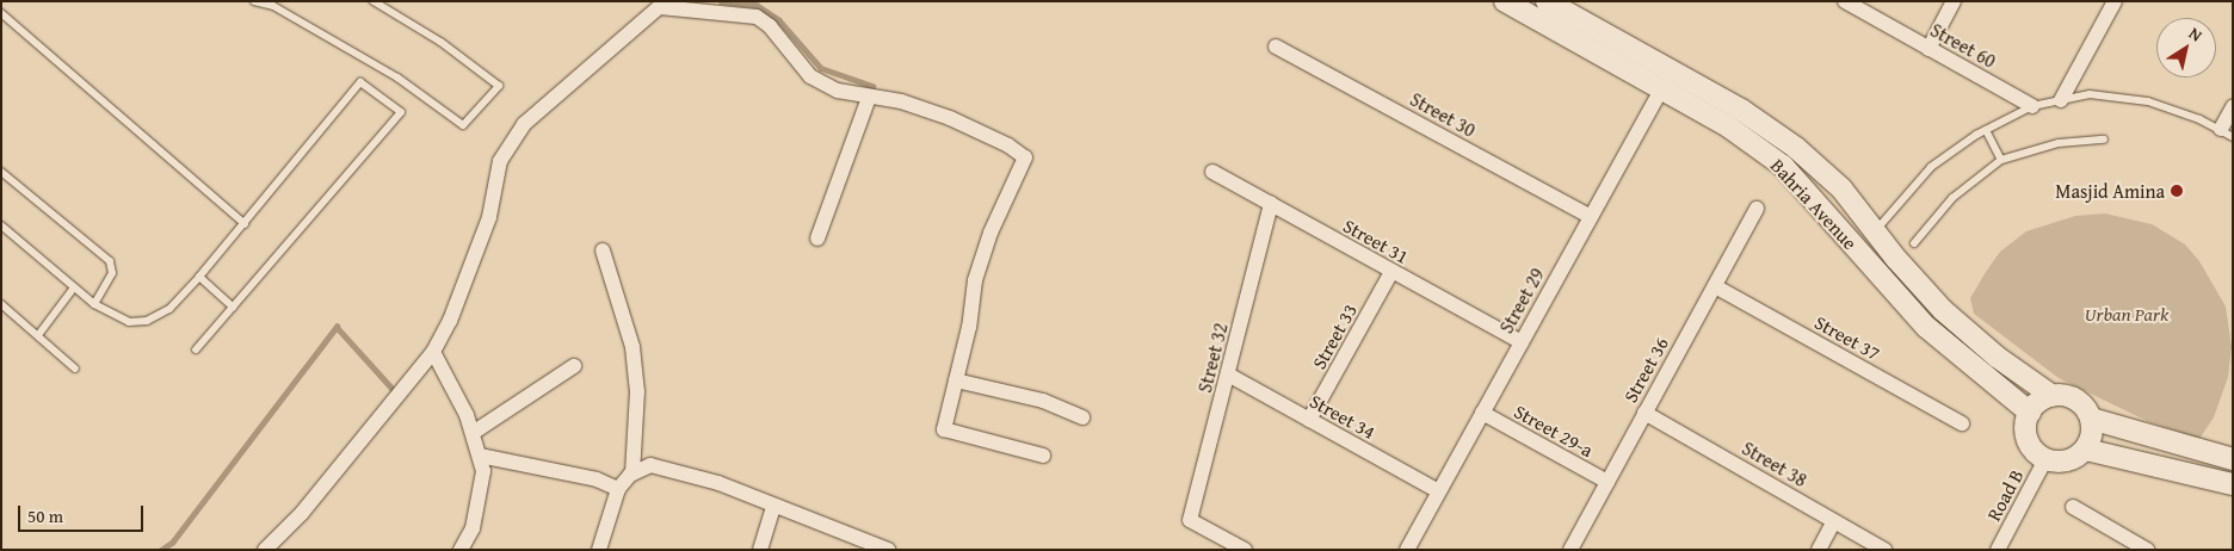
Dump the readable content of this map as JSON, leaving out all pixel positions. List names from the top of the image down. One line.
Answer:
{"streets":{"street":["Street 60","Street 30","Bahria Avenue","Street 31","Street 29","Street 33","Street 37","Street 32","Street 36","Street 34","Street 29-a","Street 38","Road B"]},"crossings":[["Street 30","Street 29"],["Bahria Avenue","Street 29"],["Bahria Avenue","Road B"],["Street 31","Street 29"],["Street 31","Street 33"],["Street 31","Street 32"],["Street 29","Street 34"],["Street 29","Street 29-a"],["Street 33","Street 34"],["Street 37","Street 36"],["Street 32","Street 34"],["Street 36","Street 29-a"],["Street 36","Street 38"]],"parks":["Urban Park"],"places":["Masjid Amina"],"scale_bar":"50 m","north":"top right"}
